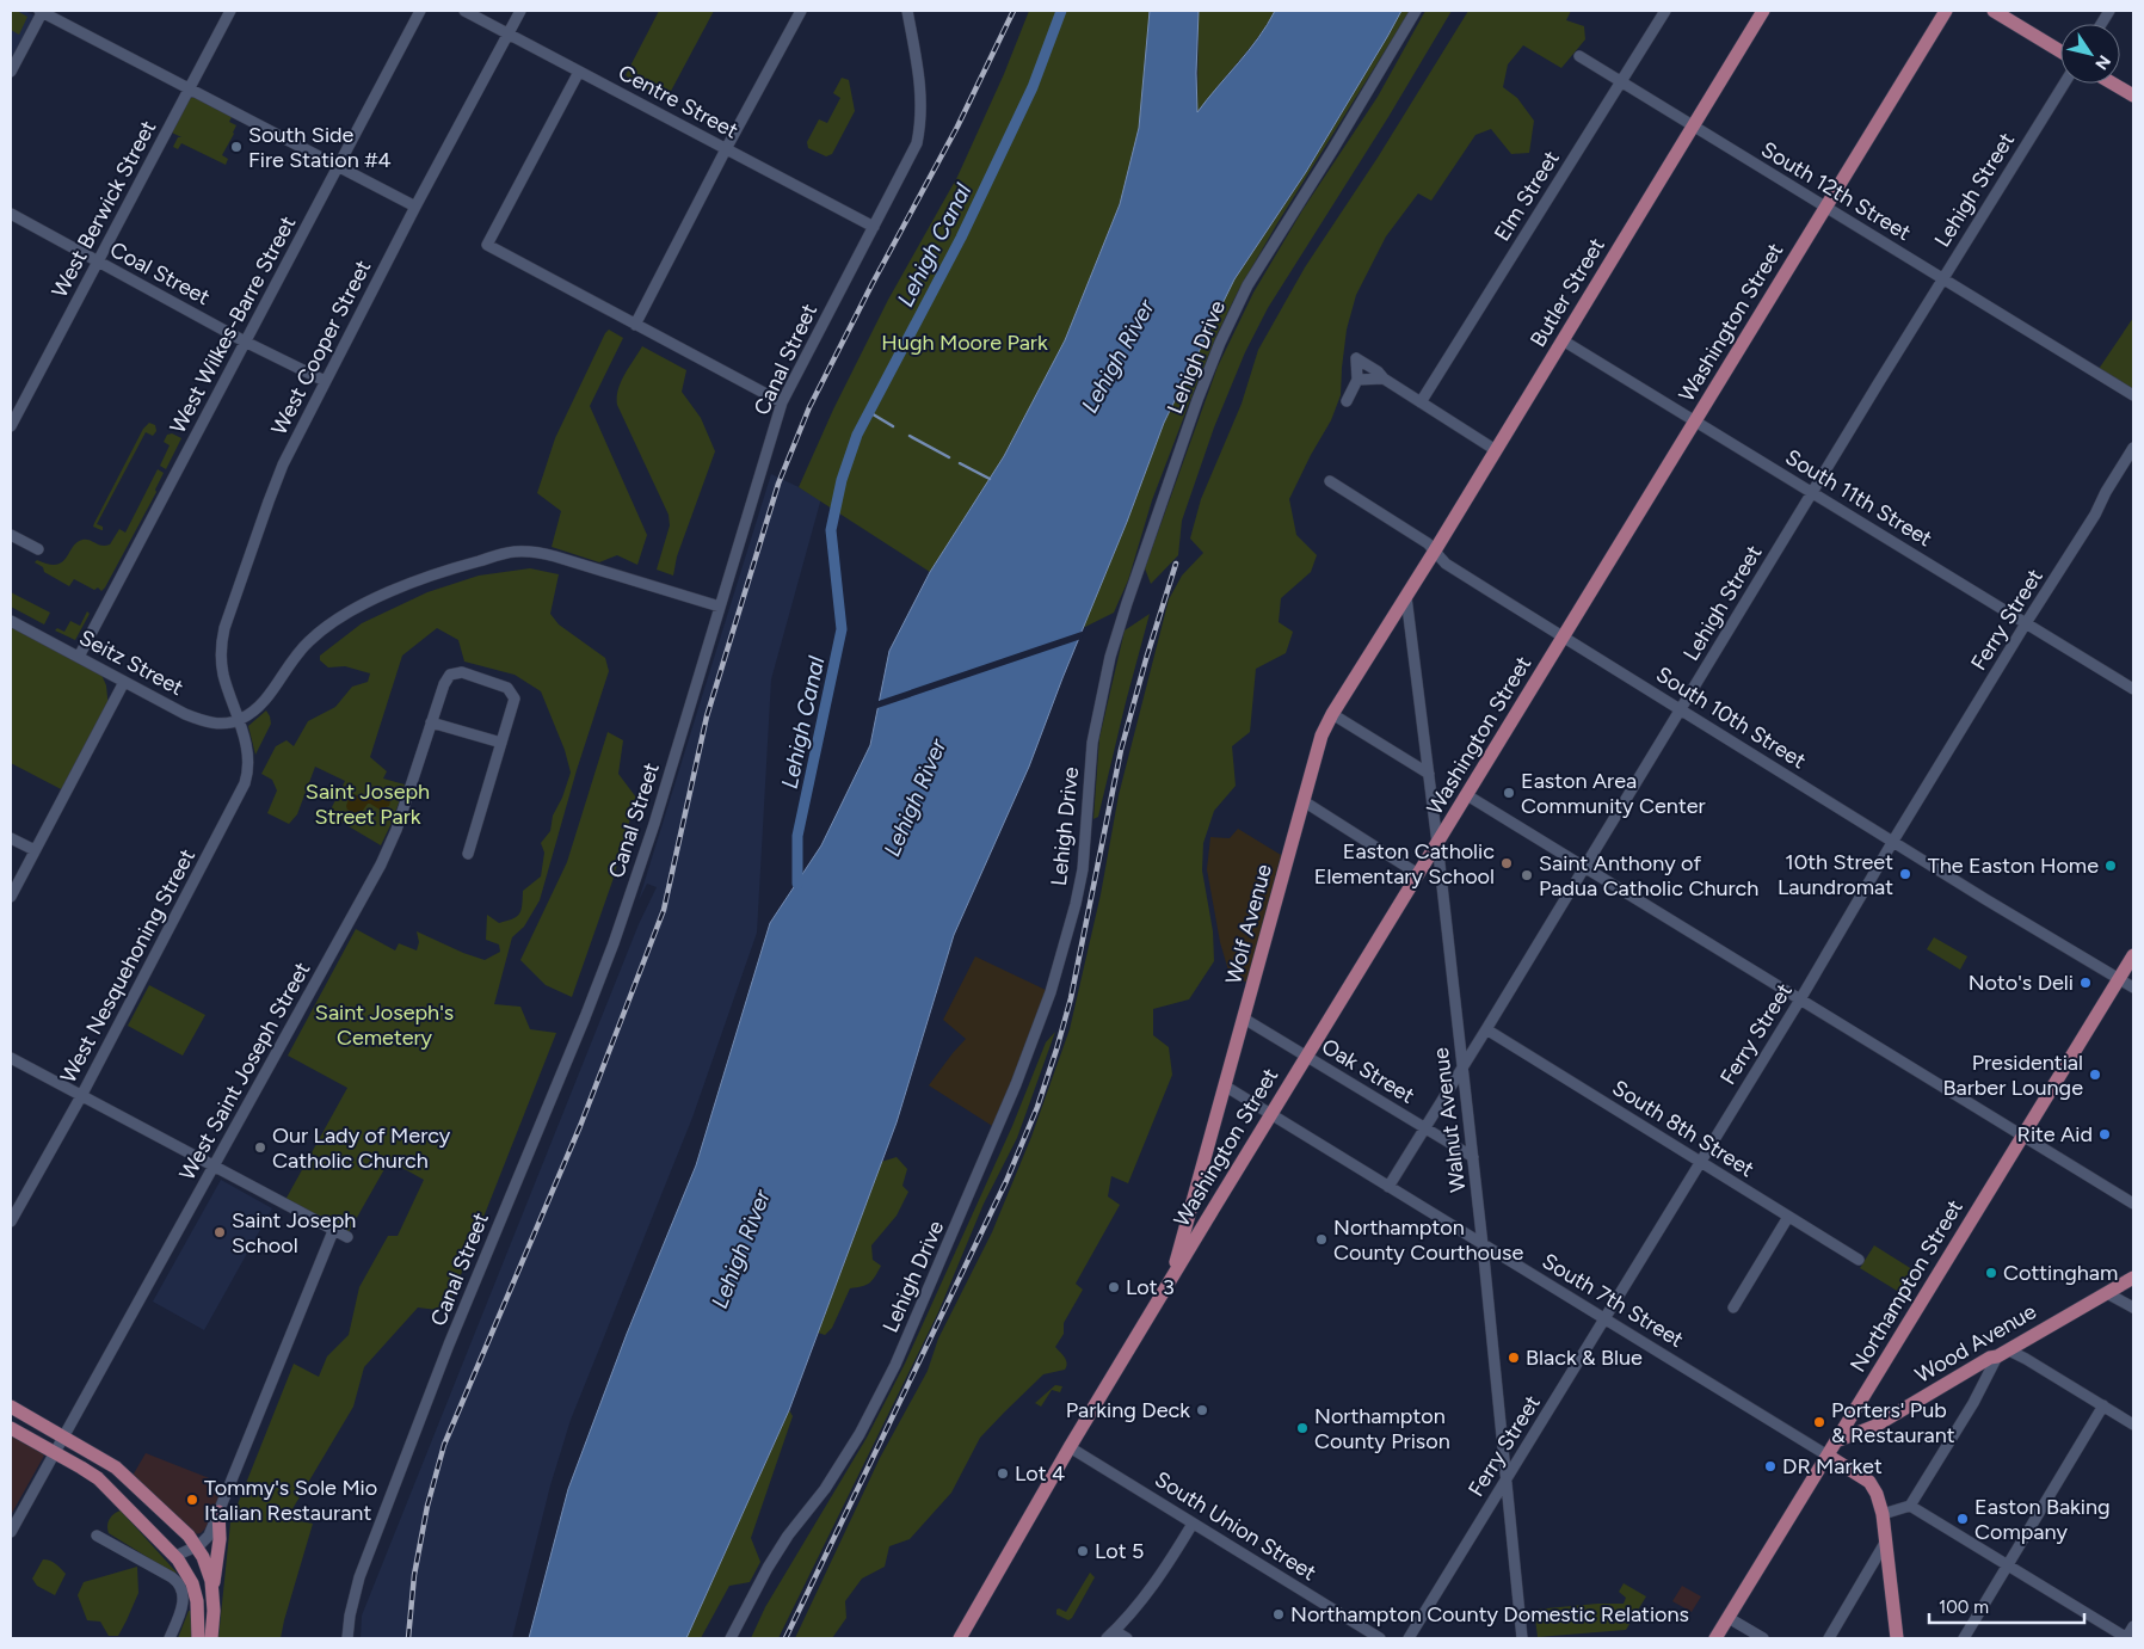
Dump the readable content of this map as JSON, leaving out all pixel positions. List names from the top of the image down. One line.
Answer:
{"streets":{"main road":["Butler Street","Washington Street","Wolf Avenue","Northampton Street","Wood Avenue"],"street":["Centre Street","Lehigh Street","South 12th Street","Elm Street","West Berwick Street","Coal Street","West Wilkes-Barre Street","West Cooper Street","Lehigh Drive","Canal Street","South 11th Street","Ferry Street","Seitz Street","South 10th Street","West Nesquehoning Street","West Saint Joseph Street","Oak Street","Walnut Avenue","South 8th Street","South 7th Street","South Union Street"]},"crossings":[["Centre Street","West Cooper Street"],["Centre Street","Canal Street"],["Lehigh Street","South 12th Street"],["Lehigh Street","South 11th Street"],["Lehigh Street","South 10th Street"],["Lehigh Street","Oak Street"],["Lehigh Street","Walnut Avenue"],["Lehigh Street","South 8th Street"],["Lehigh Street","South 7th Street"],["South 12th Street","Elm Street"],["South 12th Street","Butler Street"],["South 12th Street","Washington Street"],["West Berwick Street","Coal Street"],["Coal Street","West Wilkes-Barre Street"],["Coal Street","West Cooper Street"],["Butler Street","South 11th Street"],["Butler Street","South 10th Street"],["Butler Street","Wolf Avenue"],["Butler Street","Walnut Avenue"],["Washington Street","South 11th Street"],["Washington Street","South 10th Street"],["Washington Street","Wolf Avenue"],["Washington Street","Oak Street"],["Washington Street","Walnut Avenue"],["Washington Street","South 7th Street"],["Washington Street","South Union Street"],["West Wilkes-Barre Street","Seitz Street"],["West Cooper Street","Seitz Street"],["West Cooper Street","West Nesquehoning Street"],["South 11th Street","Ferry Street"],["Ferry Street","South 10th Street"],["Ferry Street","Walnut Avenue"],["Ferry Street","South 8th Street"],["Ferry Street","South 7th Street"],["Seitz Street","West Nesquehoning Street"],["South 10th Street","Northampton Street"],["Wolf Avenue","Oak Street"],["Wolf Avenue","Walnut Avenue"],["Wolf Avenue","South 7th Street"],["Oak Street","Walnut Avenue"],["Walnut Avenue","South 7th Street"],["Northampton Street","South 7th Street"],["Northampton Street","Wood Avenue"]],"water":["Lehigh Canal","Lehigh River"],"parks":["Hugh Moore Park","Saint Joseph Street Park","Saint Joseph's Cemetery"],"places":["South Side Fire Station #4","Easton Area Community Center","Easton Catholic Elementary School","The Easton Home","10th Street Laundromat","Saint Anthony of Padua Catholic Church","Noto's Deli","Presidential Barber Lounge","Rite Aid","Our Lady of Mercy Catholic Church","Saint Joseph School","Northampton County Courthouse","Cottingham","Lot 3","Black & Blue","Parking Deck","Porters' Pub & Restaurant","Northampton County Prison","DR Market","Lot 4","Tommy's Sole Mio Italian Restaurant","Easton Baking Company","Lot 5","Northampton County Domestic Relations"],"scale_bar":"100 m","north":"bottom right"}
